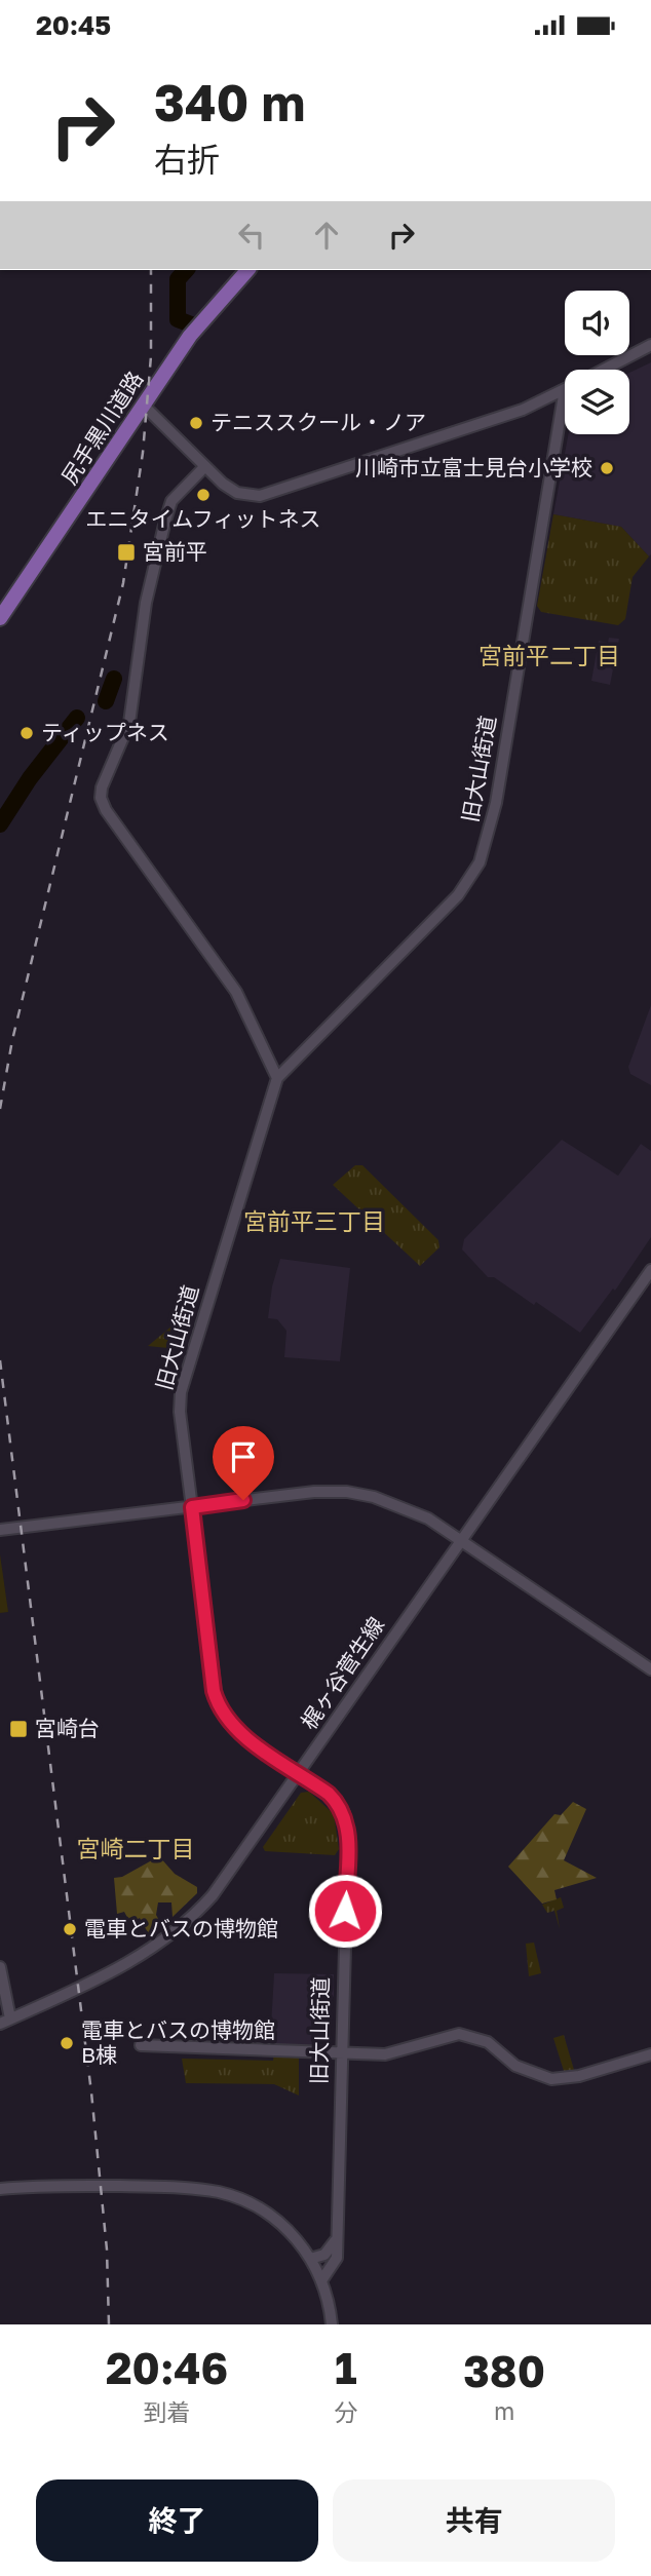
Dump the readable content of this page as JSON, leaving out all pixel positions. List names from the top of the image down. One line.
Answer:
{"streets":{"main road":["尻手黒川道路"],"street":["旧大山街道","梶ヶ谷菅生線"]},"crossings":[["旧大山街道","梶ヶ谷菅生線"]],"districts":["宮前平二丁目","宮前平三丁目","宮崎二丁目"],"places":{"other":["テニススクール・ノア","川崎市立富士見台小学校","エニタイムフィットネス","ティップネス","電車とバスの博物館","電車とバスの博物館 B棟"],"transit":["宮前平","宮崎台"]},"page":{"status":"20:45","turn":["340 m","右折"],"eta":["20:46","到着","1","分","380","m"],"buttons":["終了","共有"]}}
